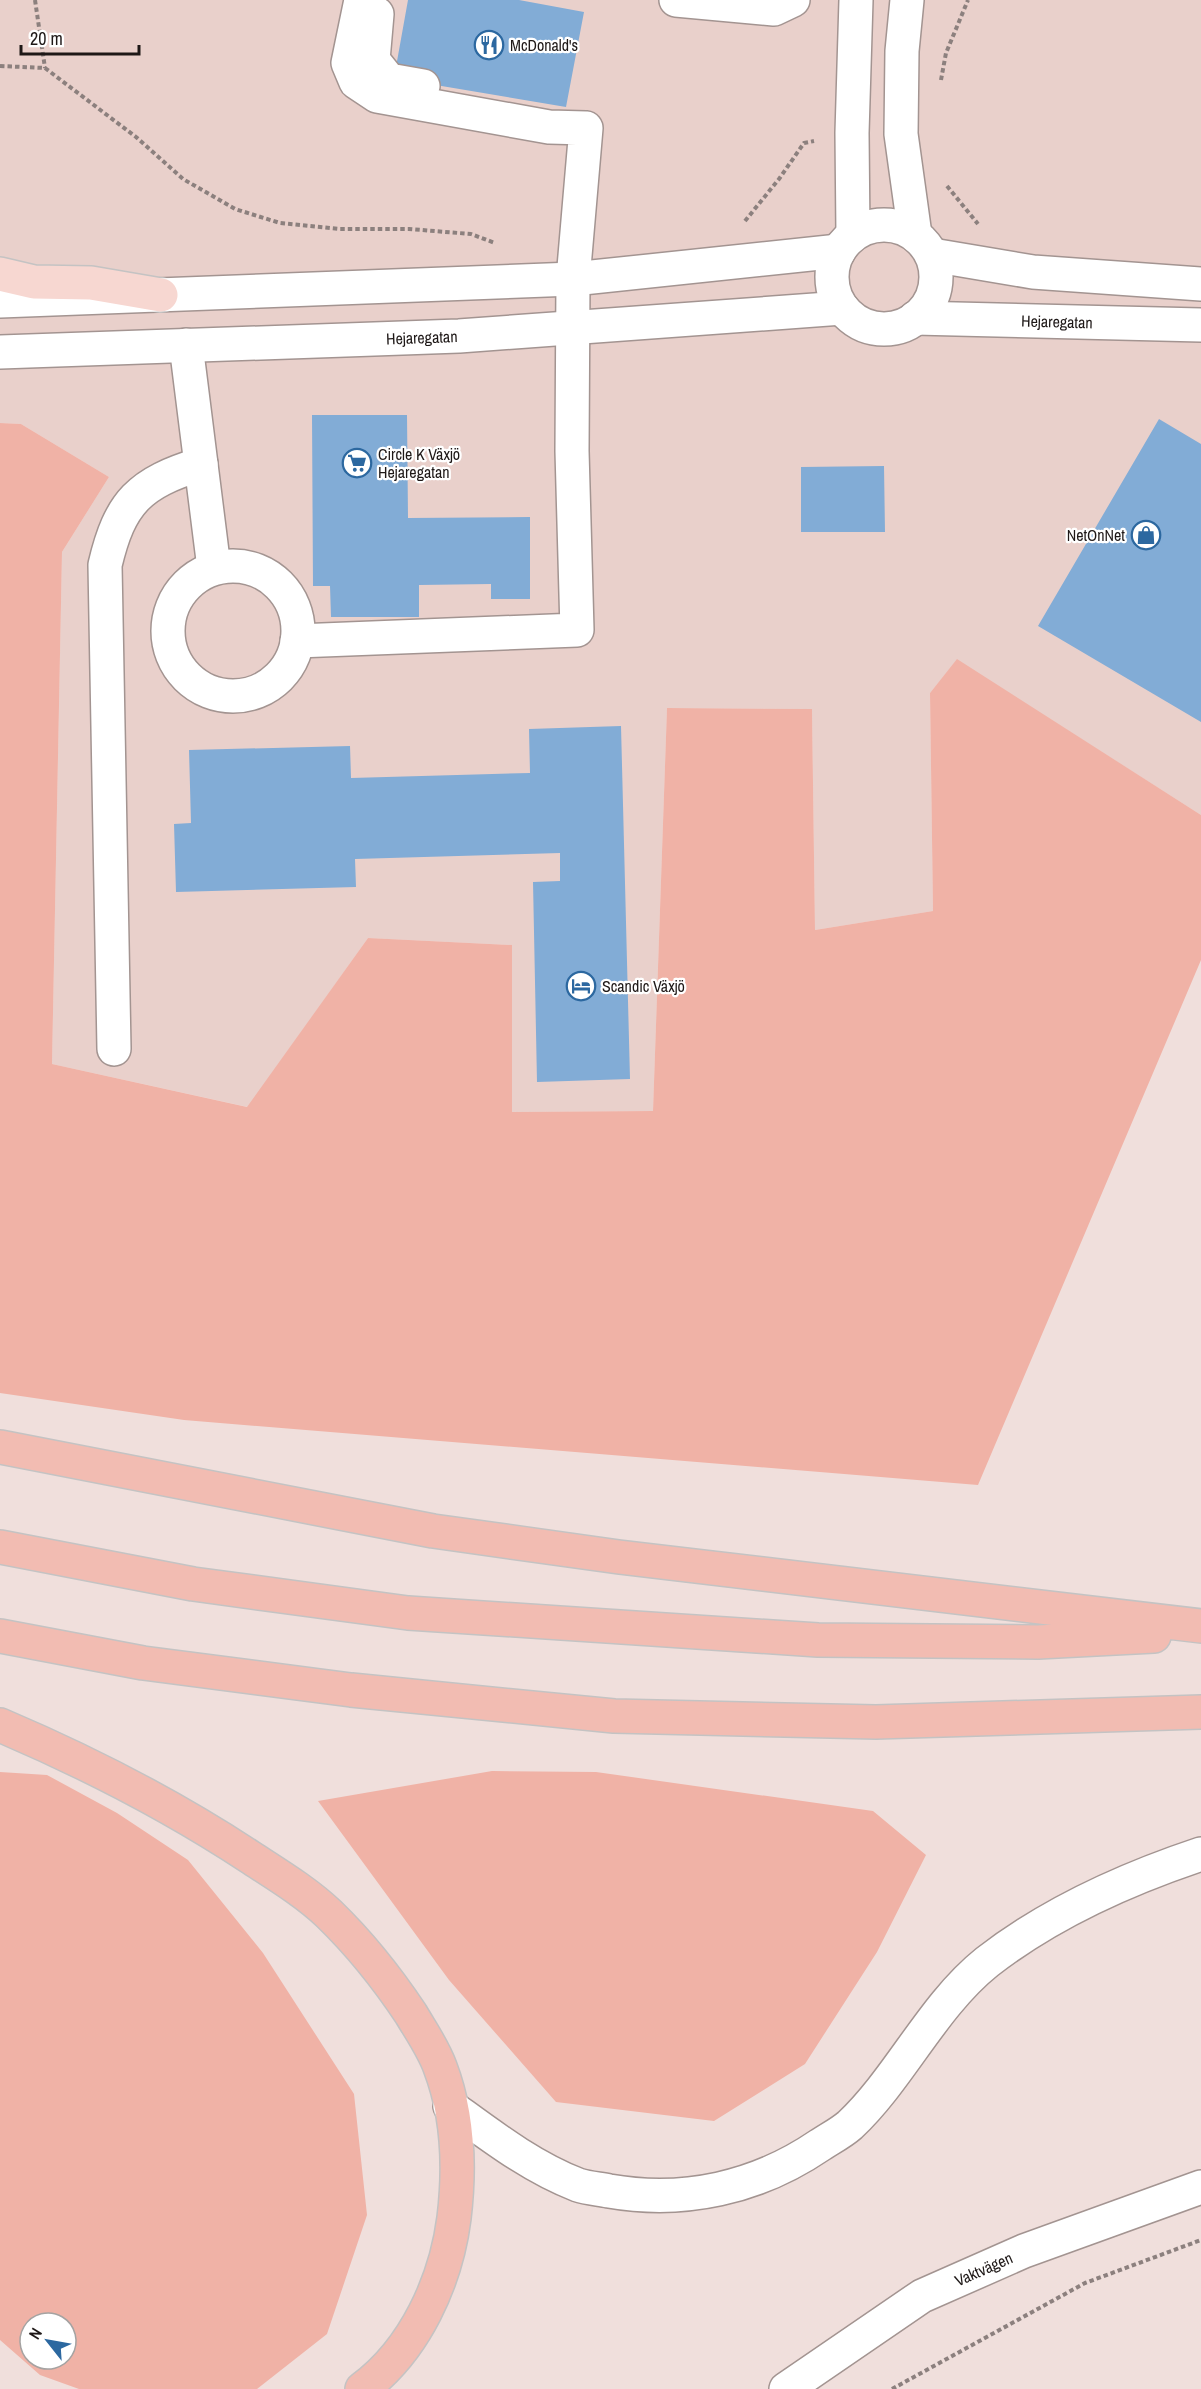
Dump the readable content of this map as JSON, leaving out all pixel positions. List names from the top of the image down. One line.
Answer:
{"streets":{"street":["Hejaregatan","Vaktvägen"]},"places":{"restaurant":["McDonald's"],"supermarket":["Circle K Växjö Hejaregatan"],"shop":["NetOnNet"],"hotel":["Scandic Växjö"]},"scale_bar":"20 m","north":"top left"}
